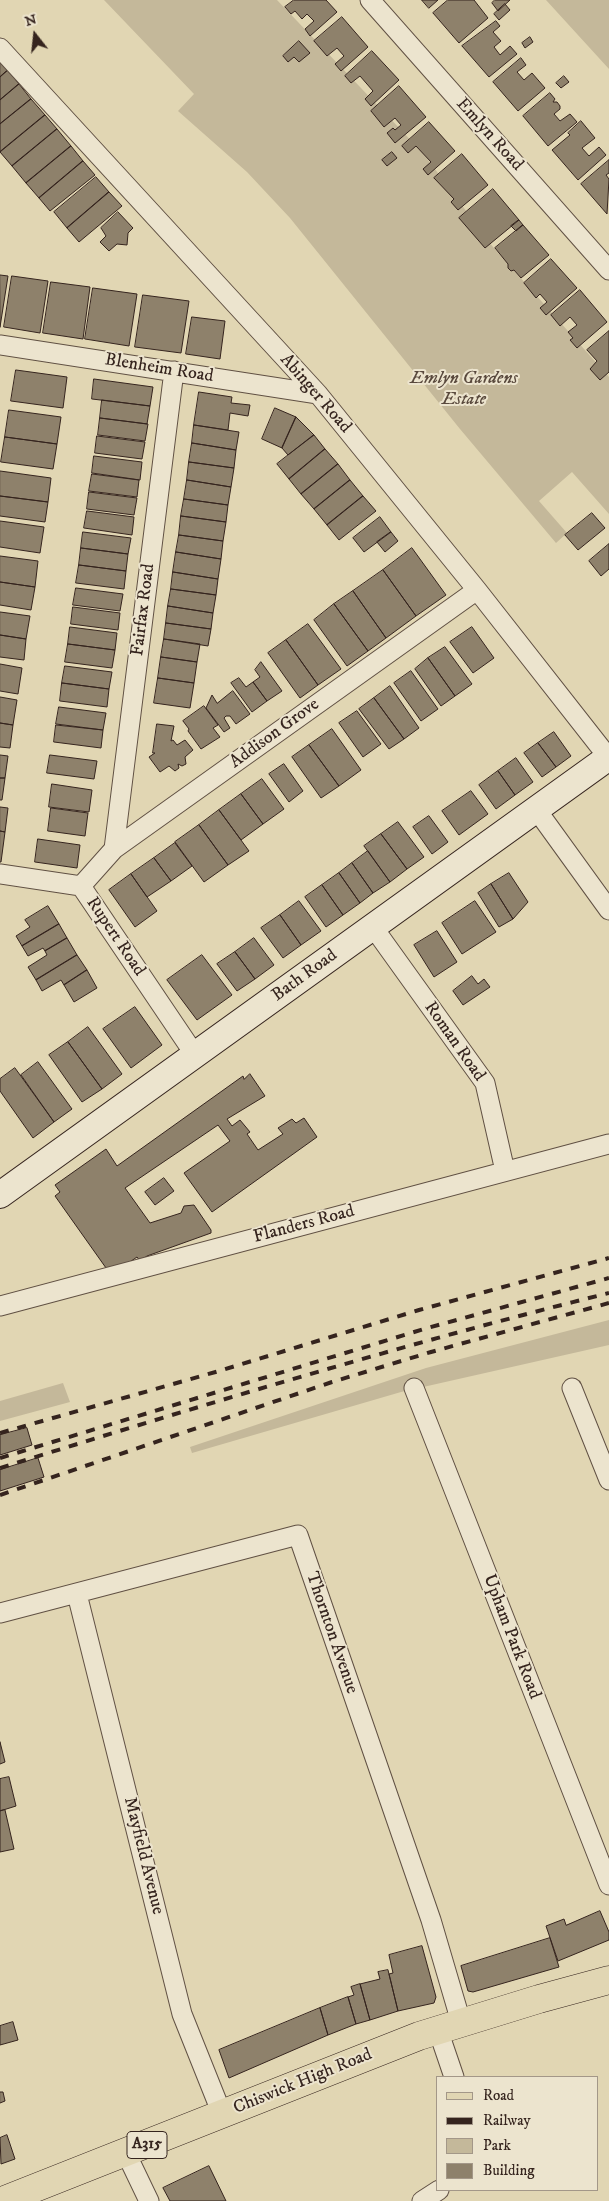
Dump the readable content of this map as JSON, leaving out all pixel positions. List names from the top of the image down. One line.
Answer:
{"streets":{"main road":["Bath Road","Chiswick High Road","A315"],"street":["Emlyn Road","Blenheim Road","Abinger Road","Fairfax Road","Addison Grove","Rupert Road","Roman Road","Flanders Road","Thornton Avenue","Upham Park Road","Mayfield Avenue"]},"crossings":[["Blenheim Road","Abinger Road"],["Blenheim Road","Fairfax Road"],["Abinger Road","Addison Grove"],["Abinger Road","Bath Road"],["Fairfax Road","Addison Grove"],["Addison Grove","Rupert Road"],["Rupert Road","Bath Road"],["Bath Road","Roman Road"],["Roman Road","Flanders Road"],["Thornton Avenue","Mayfield Avenue"],["Thornton Avenue","Chiswick High Road"],["Mayfield Avenue","Chiswick High Road"]],"parks":["Emlyn Gardens Estate"],"legend":["Road","Railway","Park","Building"],"north":"top"}
